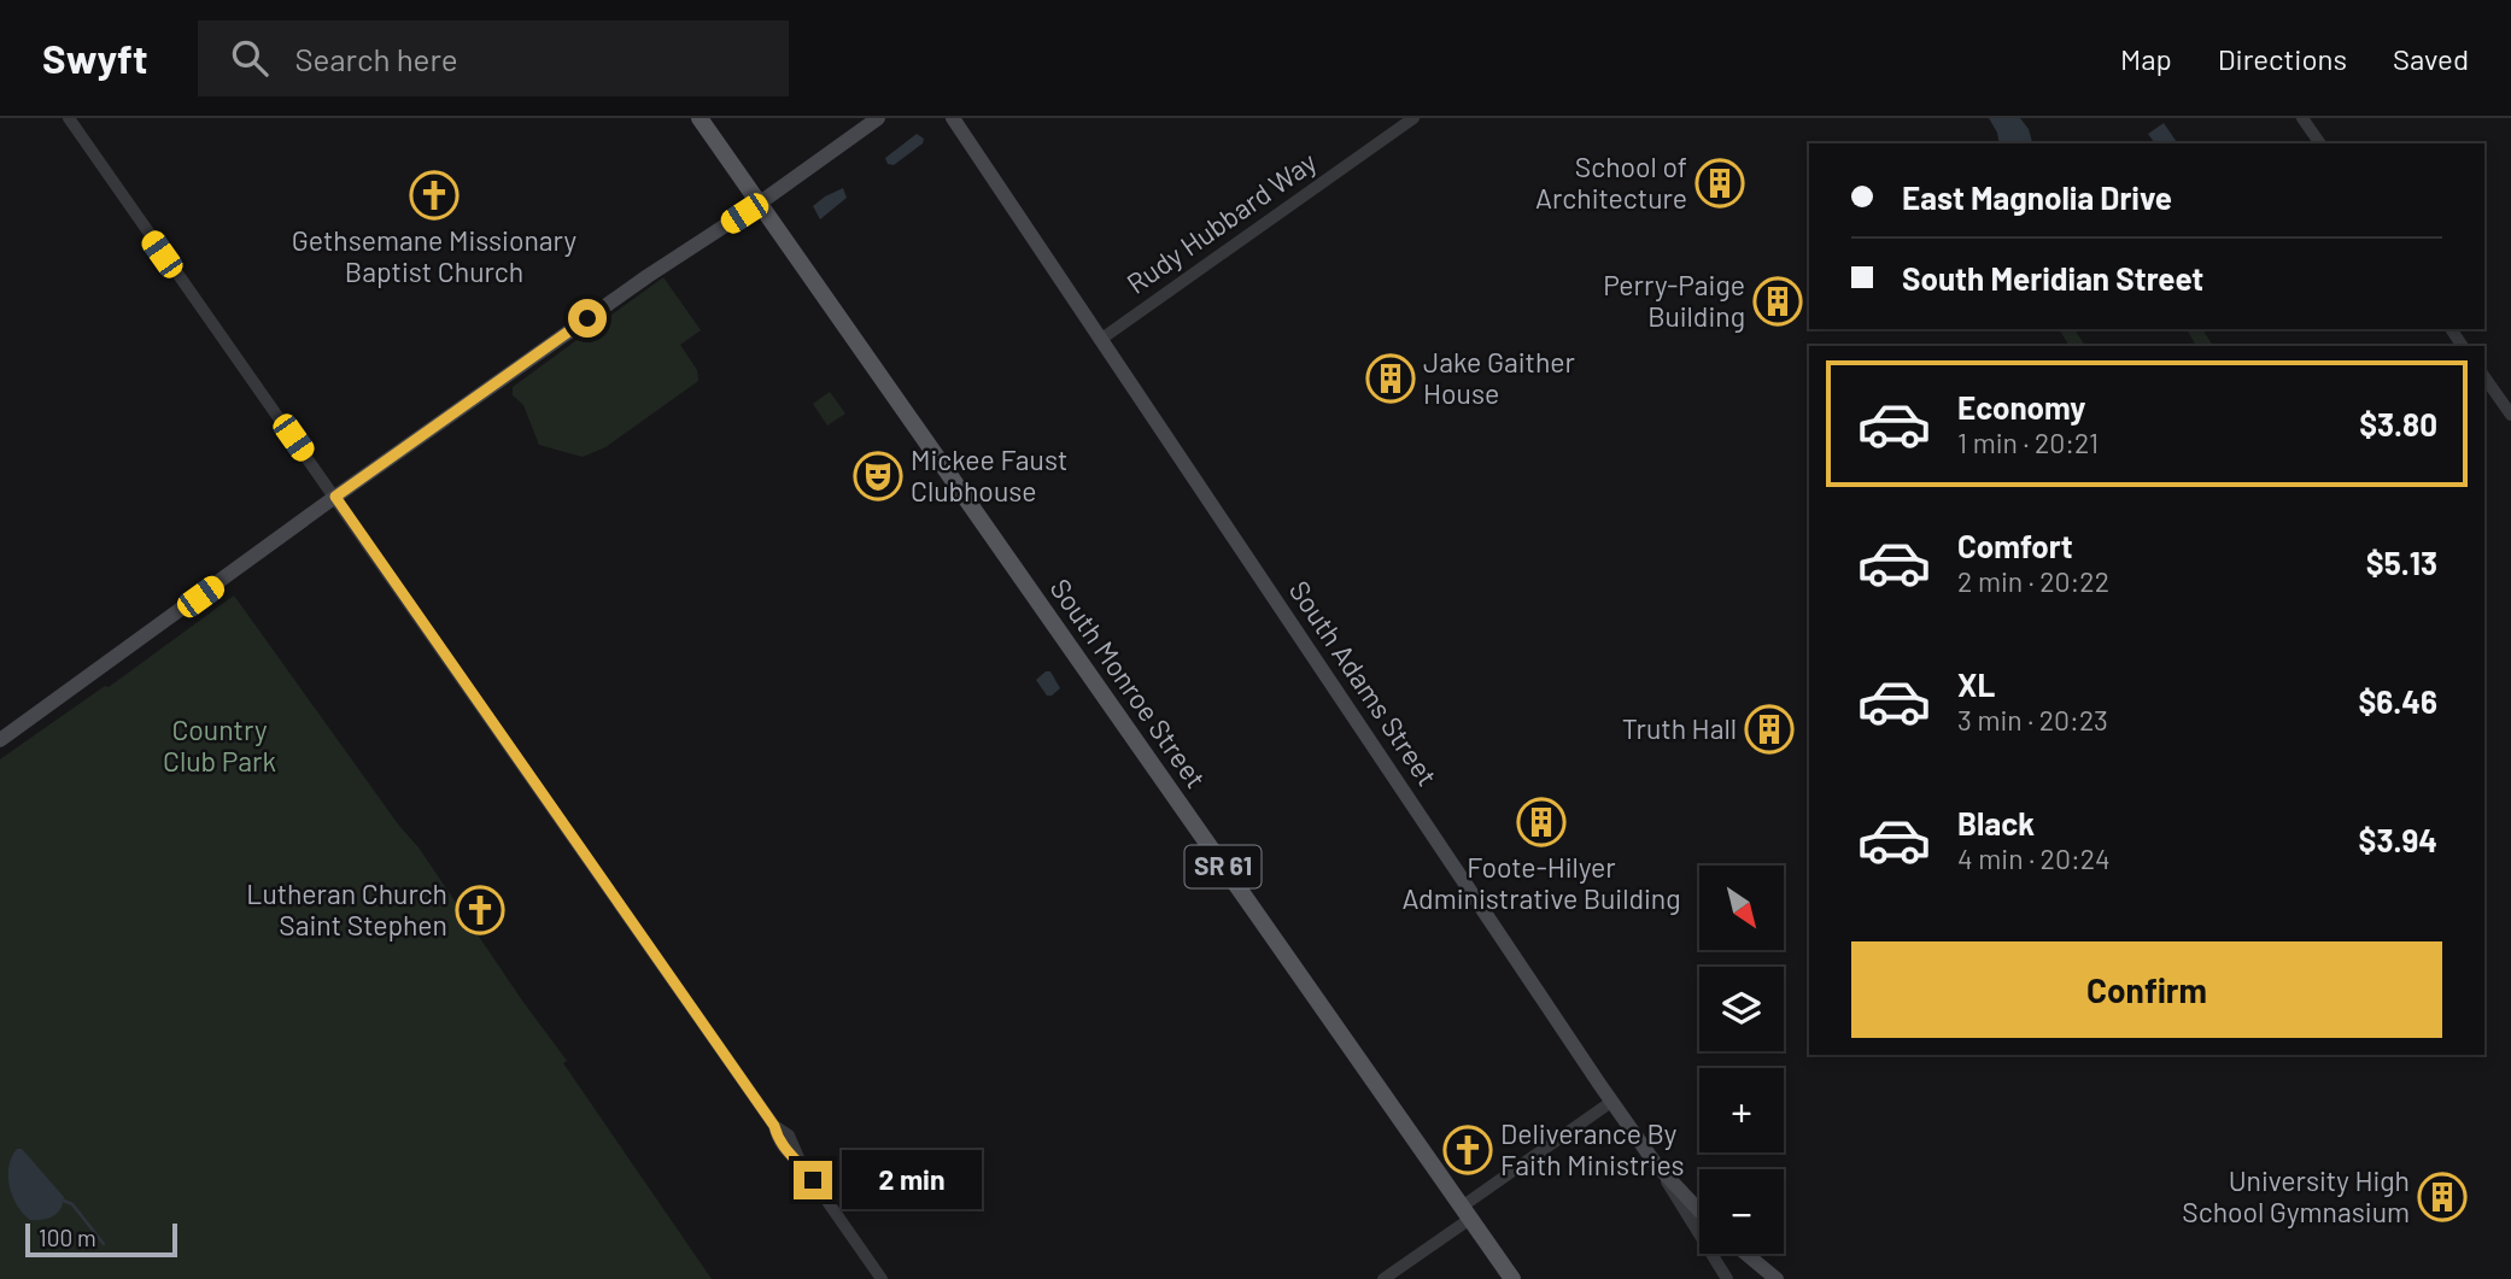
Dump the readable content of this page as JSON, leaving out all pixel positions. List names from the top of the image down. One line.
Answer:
{"streets":{"main road":["South Monroe Street","South Adams Street","SR 61"],"street":["Rudy Hubbard Way"]},"crossings":[["Rudy Hubbard Way","South Adams Street"]],"parks":["Country Club Park"],"places":{"building":["School of Architecture","Perry-Paige Building","Jake Gaither House","Truth Hall","Foote-Hilyer Administrative Building","University High School Gymnasium"],"church":["Gethsemane Missionary Baptist Church","Lutheran Church Saint Stephen","Deliverance By Faith Ministries"],"theatre":["Mickee Faust Clubhouse"]},"scale_bar":"100 m","north":"bottom right","page":{"header":"Swyft","search":"Search here","nav":["Map","Directions","Saved"],"banner":["East Magnolia Drive","South Meridian Street"],"list":[{"name":"Economy","note":"1 min · 20:21","value":"$3.80"},{"name":"Comfort","note":"2 min · 20:22","value":"$5.13"},{"name":"XL","note":"3 min · 20:23","value":"$6.46"},{"name":"Black","note":"4 min · 20:24","value":"$3.94"}],"map_buttons":["+","−"],"buttons":"Confirm","bubble":"2 min","scale":"100 m"}}
